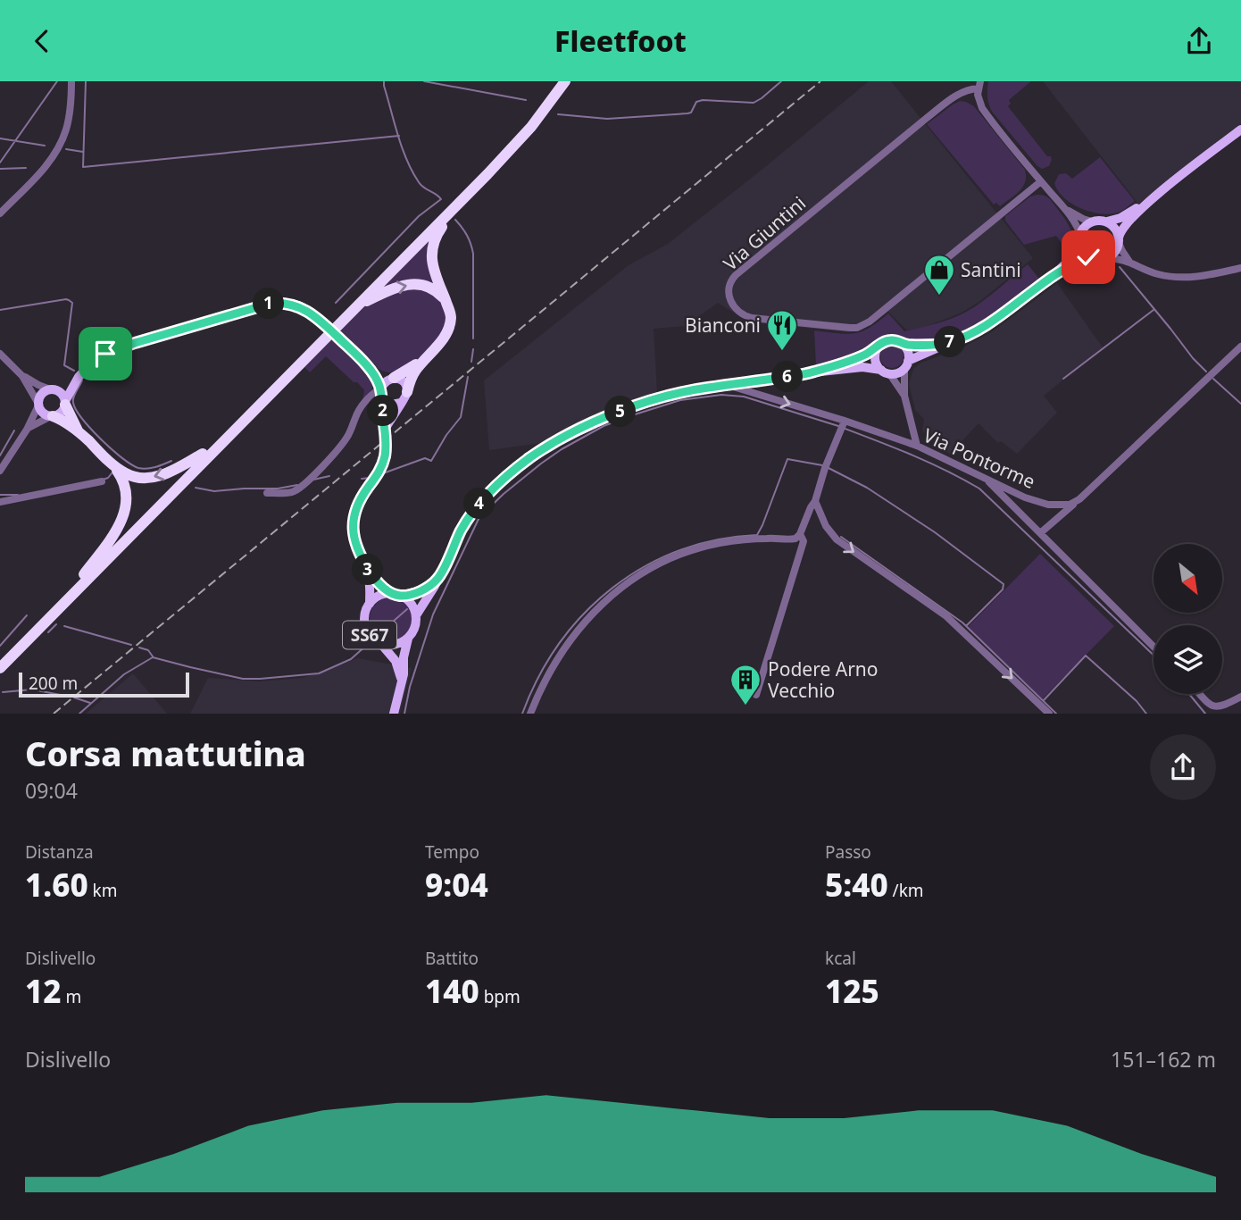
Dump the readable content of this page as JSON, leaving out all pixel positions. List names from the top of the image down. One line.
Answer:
{"streets":{"main road":["SS67"],"street":["Via Giuntini","Via Pontorme"]},"crossings":[["Via Pontorme","SS67"]],"places":{"shop":["Santini"],"restaurant":["Bianconi"],"building":["Podere Arno Vecchio"]},"scale_bar":"200 m","north":"bottom right","page":{"header":"Fleetfoot","pins":["1","7","6","2","5","4","3"],"scale":"200 m","heading":["Corsa mattutina","09:04"],"stats":[["Distanza","1.60 km"],["Tempo","9:04"],["Passo","5:40 /km"],["Dislivello","12 m"],["Battito","140 bpm"],["kcal","125"]],"chart":["Dislivello","151–162 m"]}}
